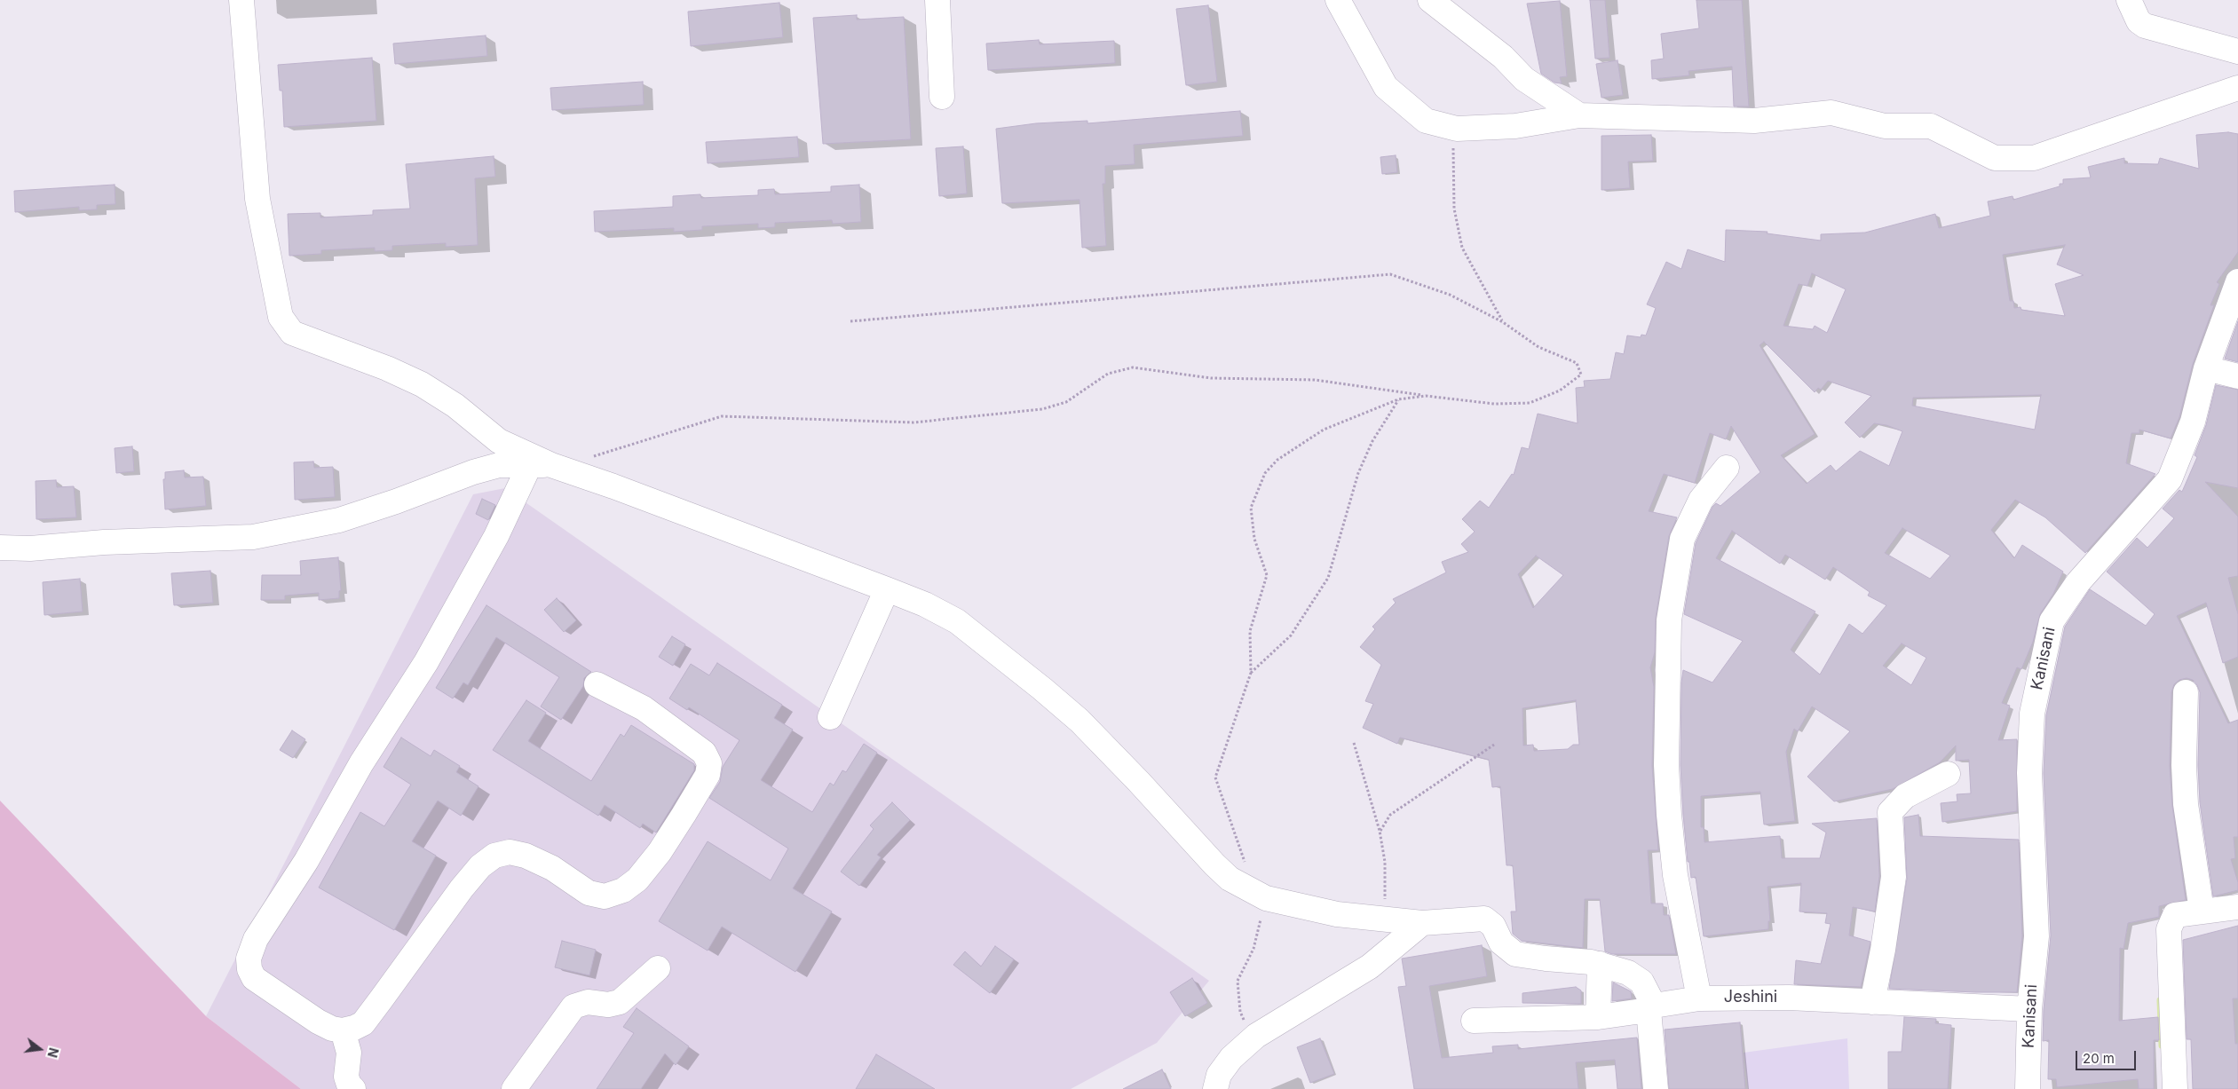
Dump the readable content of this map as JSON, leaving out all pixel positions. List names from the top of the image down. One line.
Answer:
{"streets":{"street":["Kanisani","Jeshini"]},"crossings":[["Kanisani","Jeshini"]],"scale_bar":"20 m","north":"right"}
